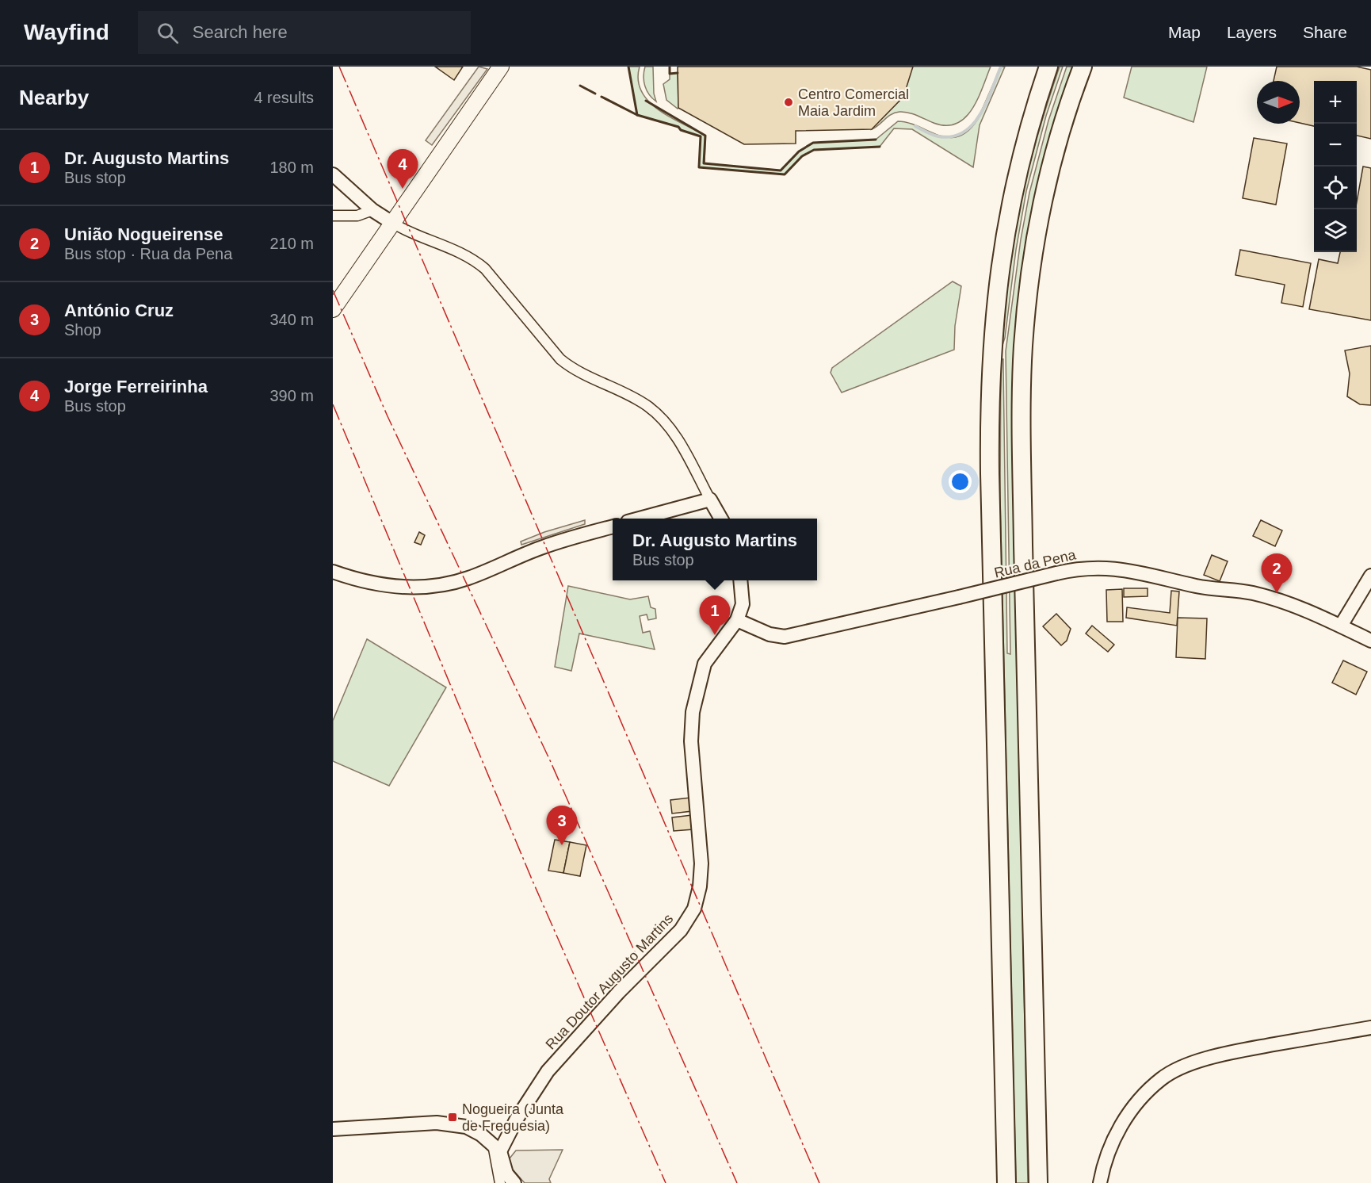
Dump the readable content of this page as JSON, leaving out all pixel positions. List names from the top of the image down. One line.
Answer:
{"streets":{"street":["Rua da Pena","Rua Doutor Augusto Martins"]},"crossings":[["Rua da Pena","Rua Doutor Augusto Martins"]],"places":{"other":["Centro Comercial Maia Jardim"],"transit":["Nogueira (Junta de Freguesia)"]},"north":"right","page":{"header":"Wayfind","search":"Search here","nav":["Map","Layers","Share"],"heading":["Nearby","4 results"],"map_buttons":["+","−"],"list":[{"mark":"1","name":"Dr. Augusto Martins","note":"Bus stop","value":"180 m"},{"mark":"2","name":"União Nogueirense","note":"Bus stop · Rua da Pena","value":"210 m"},{"mark":"3","name":"António Cruz","note":"Shop","value":"340 m"},{"mark":"4","name":"Jorge Ferreirinha","note":"Bus stop","value":"390 m"}],"pins":["4","2","1","3"],"popup":["Dr. Augusto Martins","Bus stop"]}}
